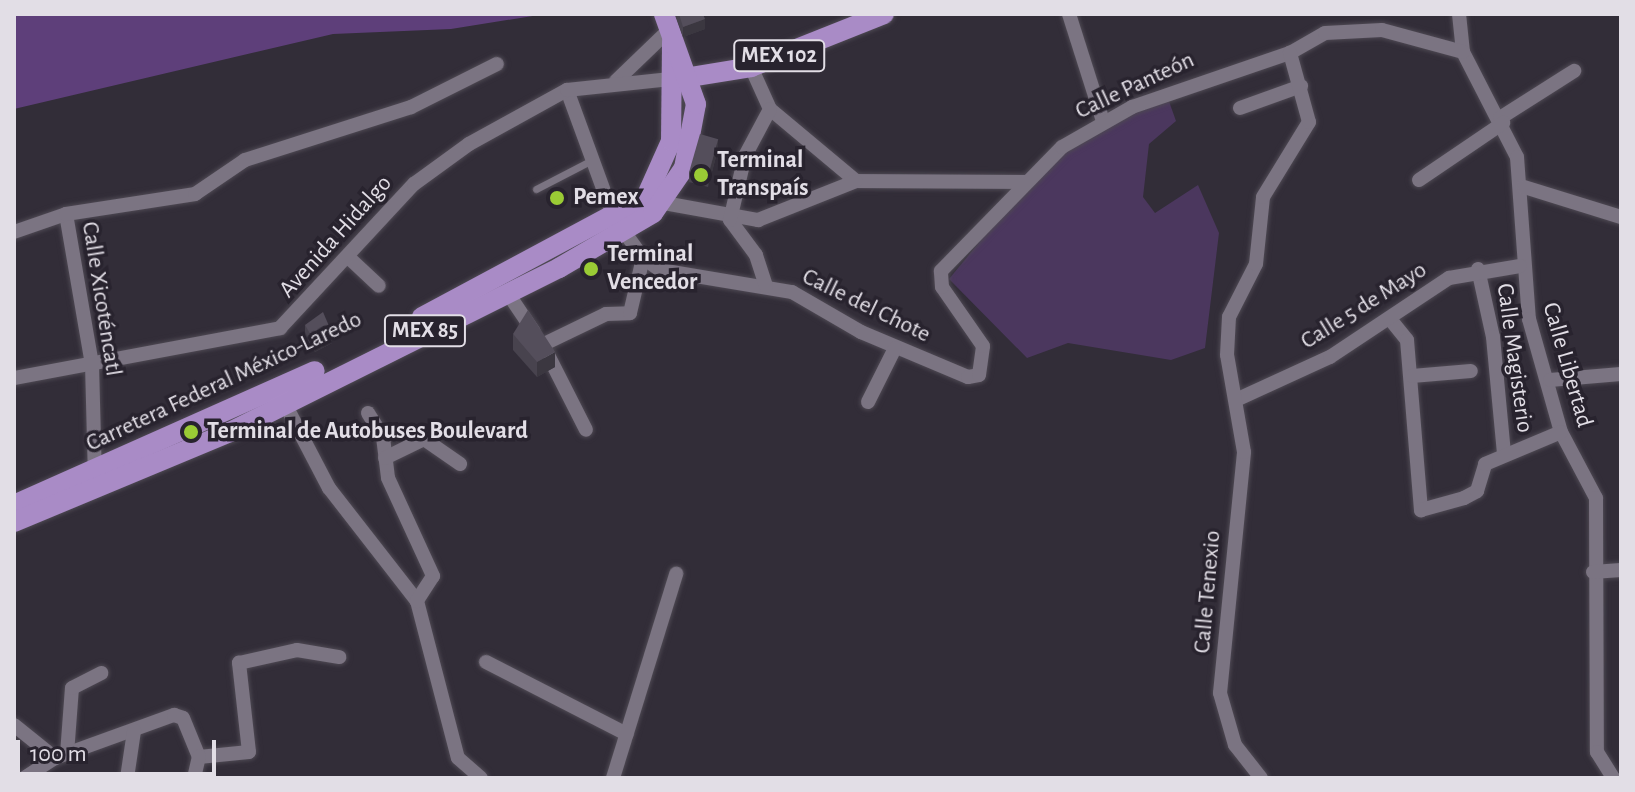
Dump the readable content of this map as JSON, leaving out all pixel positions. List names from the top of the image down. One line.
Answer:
{"streets":{"main road":["MEX 102","MEX 85","Carretera Federal México-Laredo"],"street":["Calle Panteón","Avenida Hidalgo","Calle Xicoténcatl","Calle del Chote","Calle 5 de Mayo","Calle Magisterio","Calle Libertad","Calle Tenexio"]},"crossings":[["MEX 102","Avenida Hidalgo"],["MEX 102","Carretera Federal México-Laredo"],["Calle Panteón","Calle del Chote"],["Calle Panteón","Calle Libertad"],["Calle Panteón","Calle Tenexio"],["Avenida Hidalgo","Calle Xicoténcatl"],["Avenida Hidalgo","Calle del Chote"],["Avenida Hidalgo","Carretera Federal México-Laredo"],["Calle Xicoténcatl","Carretera Federal México-Laredo"],["Calle del Chote","Carretera Federal México-Laredo"],["Calle 5 de Mayo","Calle Magisterio"],["Calle 5 de Mayo","Calle Libertad"],["Calle 5 de Mayo","Calle Tenexio"]],"places":["Terminal Transpaís","Pemex","Terminal Vencedor","Terminal de Autobuses Boulevard"],"scale_bar":"100 m"}
